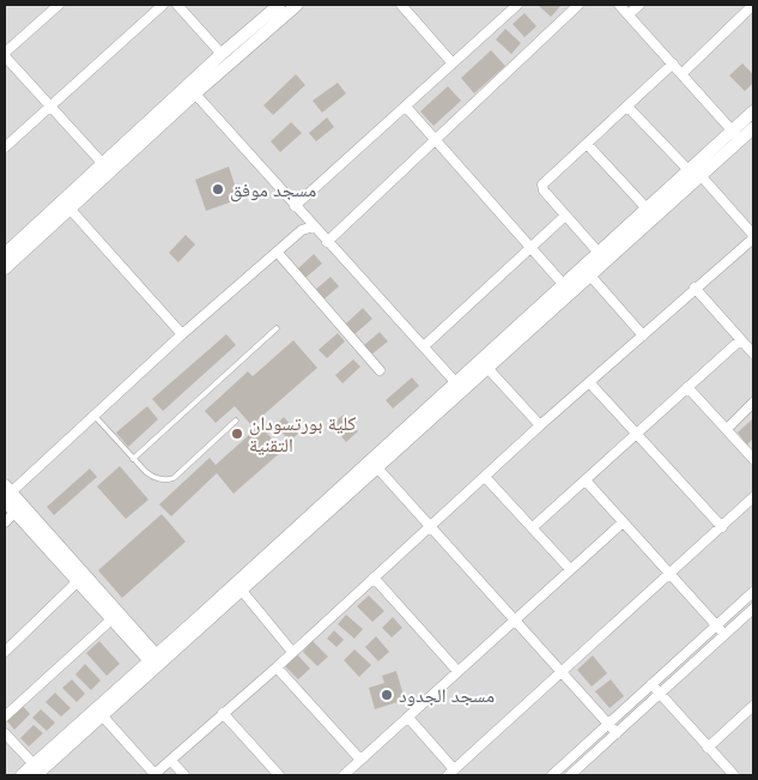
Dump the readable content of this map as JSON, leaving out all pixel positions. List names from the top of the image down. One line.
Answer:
{"places":["مسجد موفق","كلية بورتسودان التقنية","مسجد الجدود"]}
